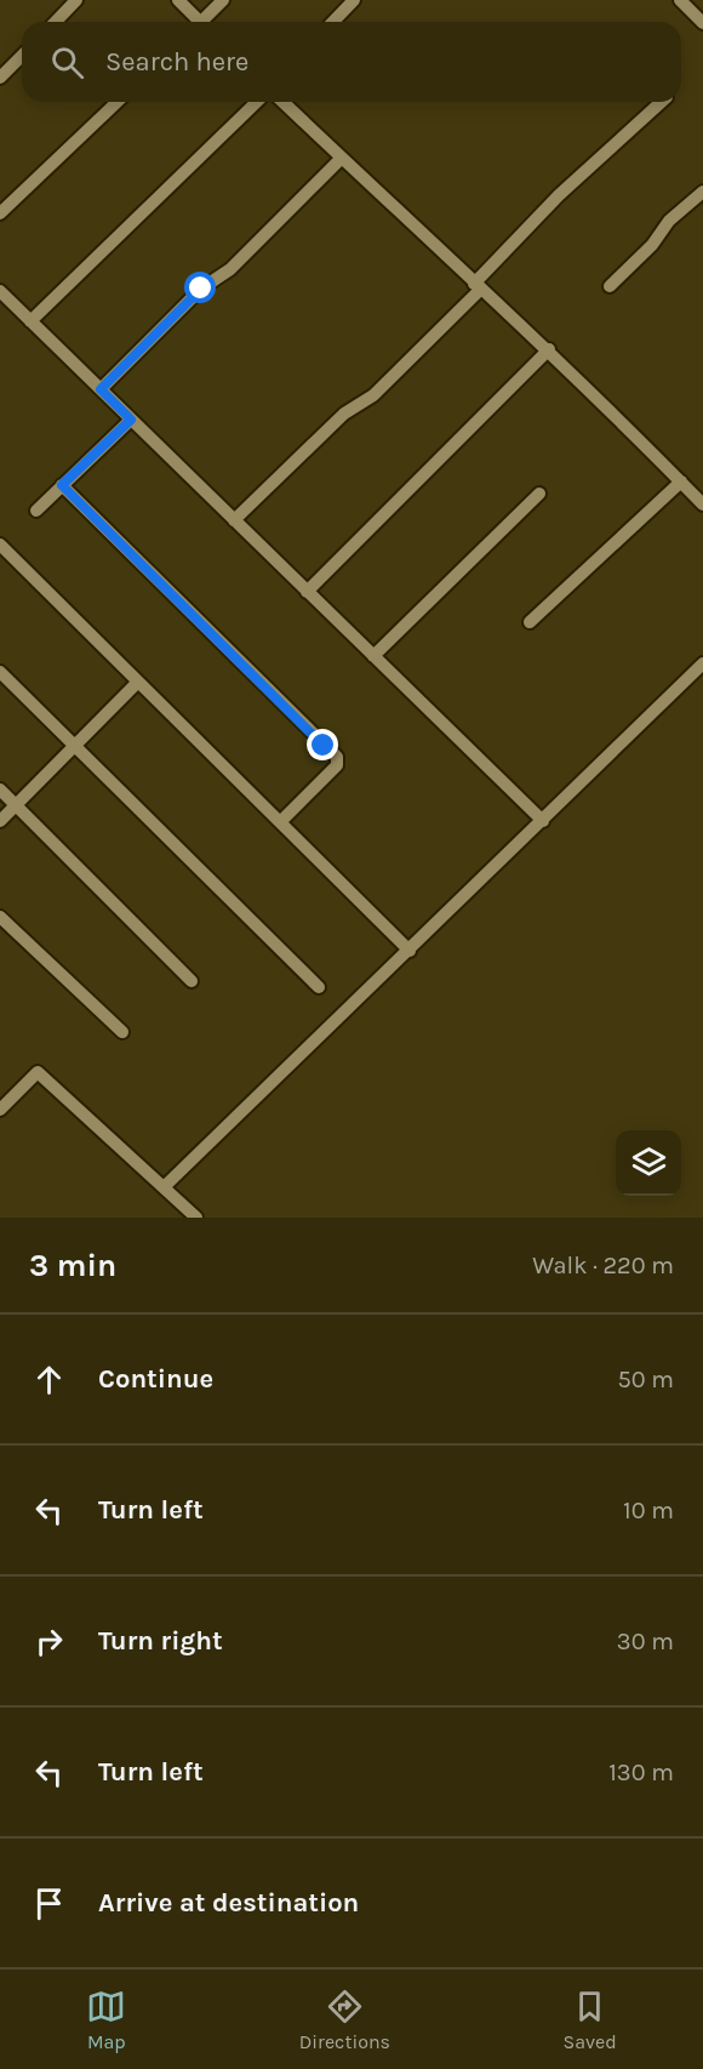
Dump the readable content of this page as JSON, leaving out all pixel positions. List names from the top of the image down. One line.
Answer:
{"page":{"search":"Search here","heading":["3 min","Walk · 220 m"],"list":[["Continue","50 m"],["Turn left","10 m"],["Turn right","30 m"],["Turn left","130 m"],"Arrive at destination"],"nav":["Map","Directions","Saved"]}}
